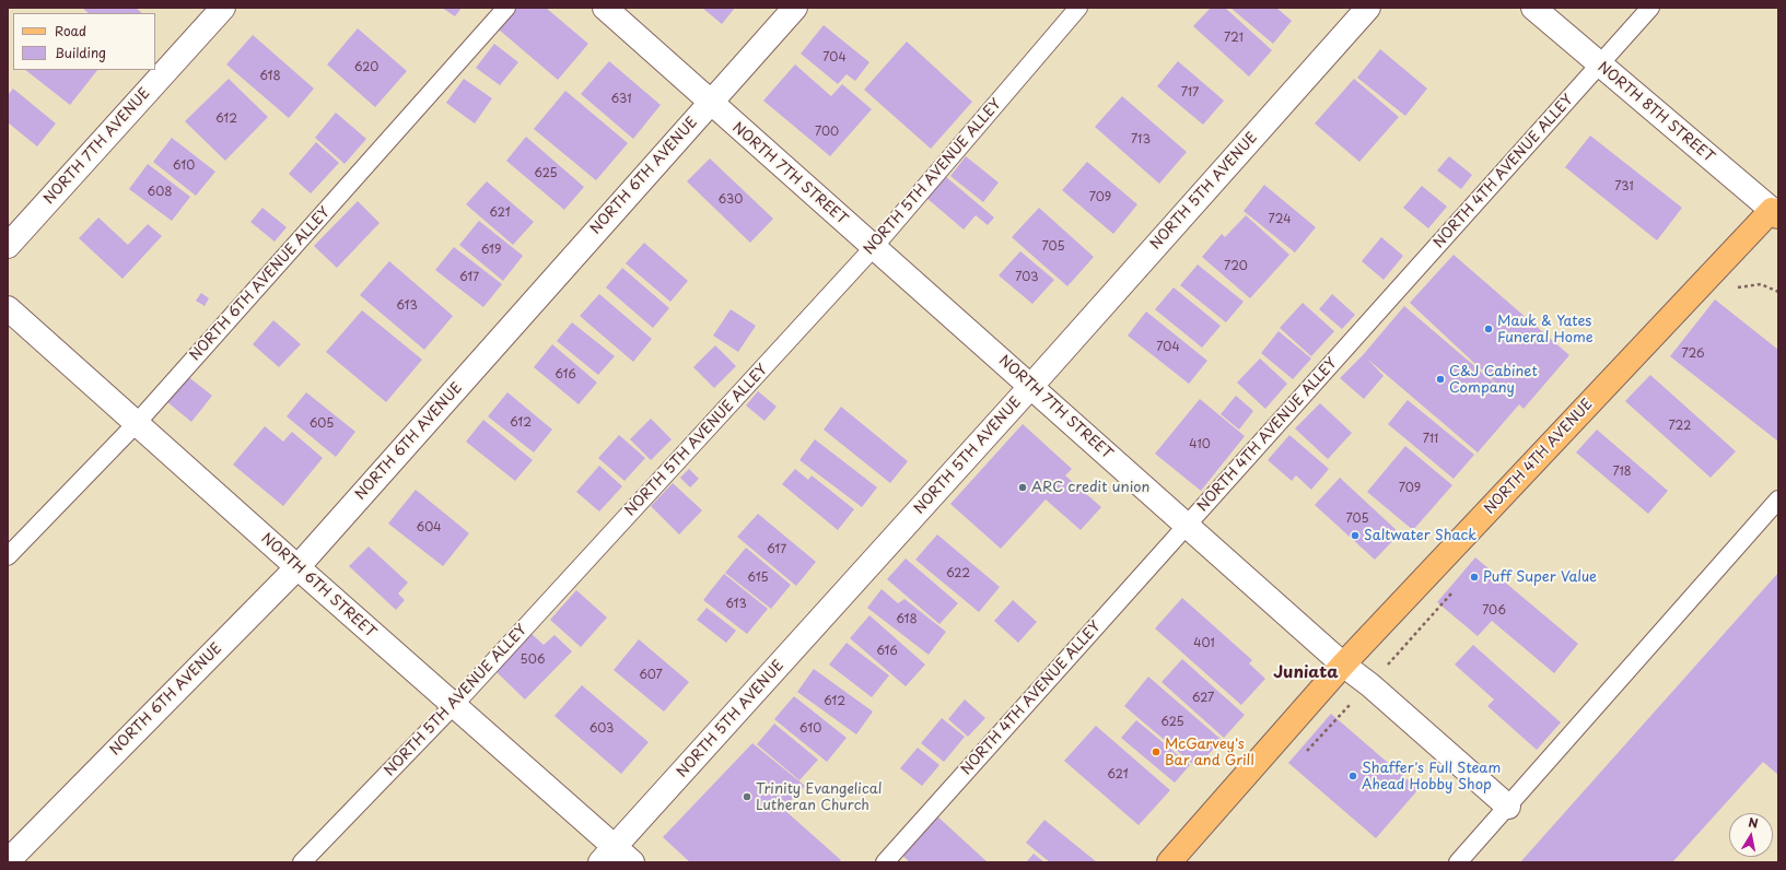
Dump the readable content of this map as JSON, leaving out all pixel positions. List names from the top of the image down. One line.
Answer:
{"streets":{"main road":["NORTH 4TH AVENUE"],"street":["NORTH 8TH STREET","NORTH 7TH AVENUE","NORTH 7TH STREET","NORTH 6TH AVENUE","NORTH 5TH AVENUE","NORTH 6TH STREET"],"lane":["NORTH 4TH AVENUE ALLEY","NORTH 5TH AVENUE ALLEY","NORTH 6TH AVENUE ALLEY"]},"crossings":[["NORTH 8TH STREET","NORTH 4TH AVENUE ALLEY"],["NORTH 8TH STREET","NORTH 4TH AVENUE"],["NORTH 4TH AVENUE ALLEY","NORTH 7TH STREET"],["NORTH 7TH STREET","NORTH 6TH AVENUE"],["NORTH 7TH STREET","NORTH 5TH AVENUE ALLEY"],["NORTH 7TH STREET","NORTH 5TH AVENUE"],["NORTH 7TH STREET","NORTH 4TH AVENUE"],["NORTH 6TH AVENUE","NORTH 6TH STREET"],["NORTH 5TH AVENUE ALLEY","NORTH 6TH STREET"],["NORTH 5TH AVENUE","NORTH 6TH STREET"],["NORTH 6TH AVENUE ALLEY","NORTH 6TH STREET"]],"districts":["Juniata"],"places":["Mauk & Yates Funeral Home","C&J Cabinet Company","ARC credit union","Saltwater Shack","Puff Super Value","McGarvey's Bar and Grill","Shaffer's Full Steam Ahead Hobby Shop","Trinity Evangelical Lutheran Church"],"house_numbers":["721","704","620","618","717","631","612","700","713","610","625","731","608","709","630","621","724","705","619","720","617","703","613","704","726","616","612","605","722","711","410","718","709","705","604","617","622","615","613","706","618","401","616","506","607","627","612","625","603","610","621"],"legend":["Road","Building"],"north":"top"}
